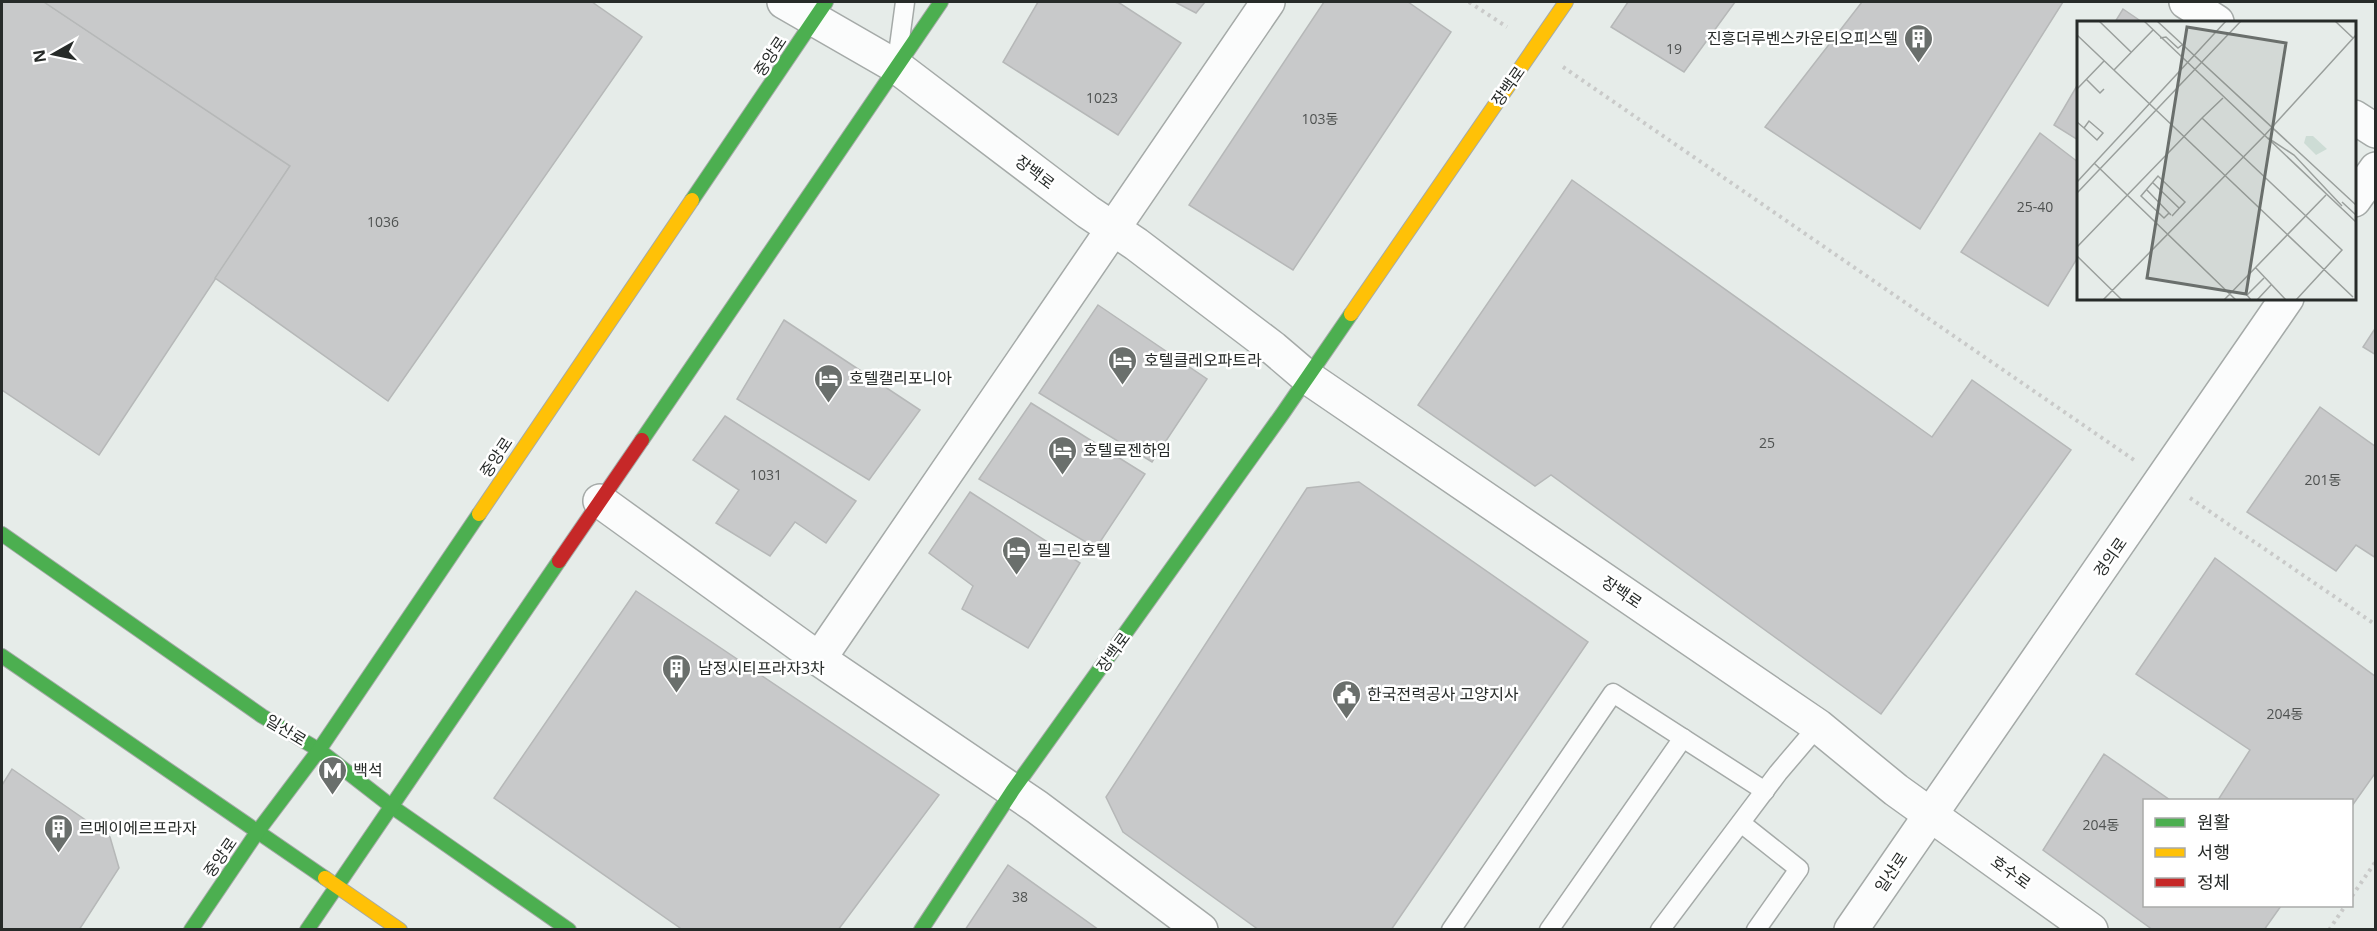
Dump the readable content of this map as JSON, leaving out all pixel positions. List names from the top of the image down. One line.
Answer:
{"streets":{"main road":["중앙로","장백로","일산로"],"street":["경의로","호수로"]},"crossings":[["중앙로","장백로"],["중앙로","일산로"],["장백로","경의로"],["장백로","일산로"],["장백로","호수로"],["경의로","일산로"],["경의로","호수로"],["일산로","호수로"]],"places":{"building":["진흥더루벤스카운티오피스텔","남정시티프라자3차","르메이에르프라자"],"hotel":["호텔클레오파트라","호텔캘리포니아","호텔로젠하임","필그린호텔"],"public building":["한국전력공사 고양지사"],"metro station":["백석"]},"house_numbers":["19","1023","103동","25-40","1036","25","1031","201동","204동","204동","38"],"legend":["원활","서행","정체"],"north":"left"}
